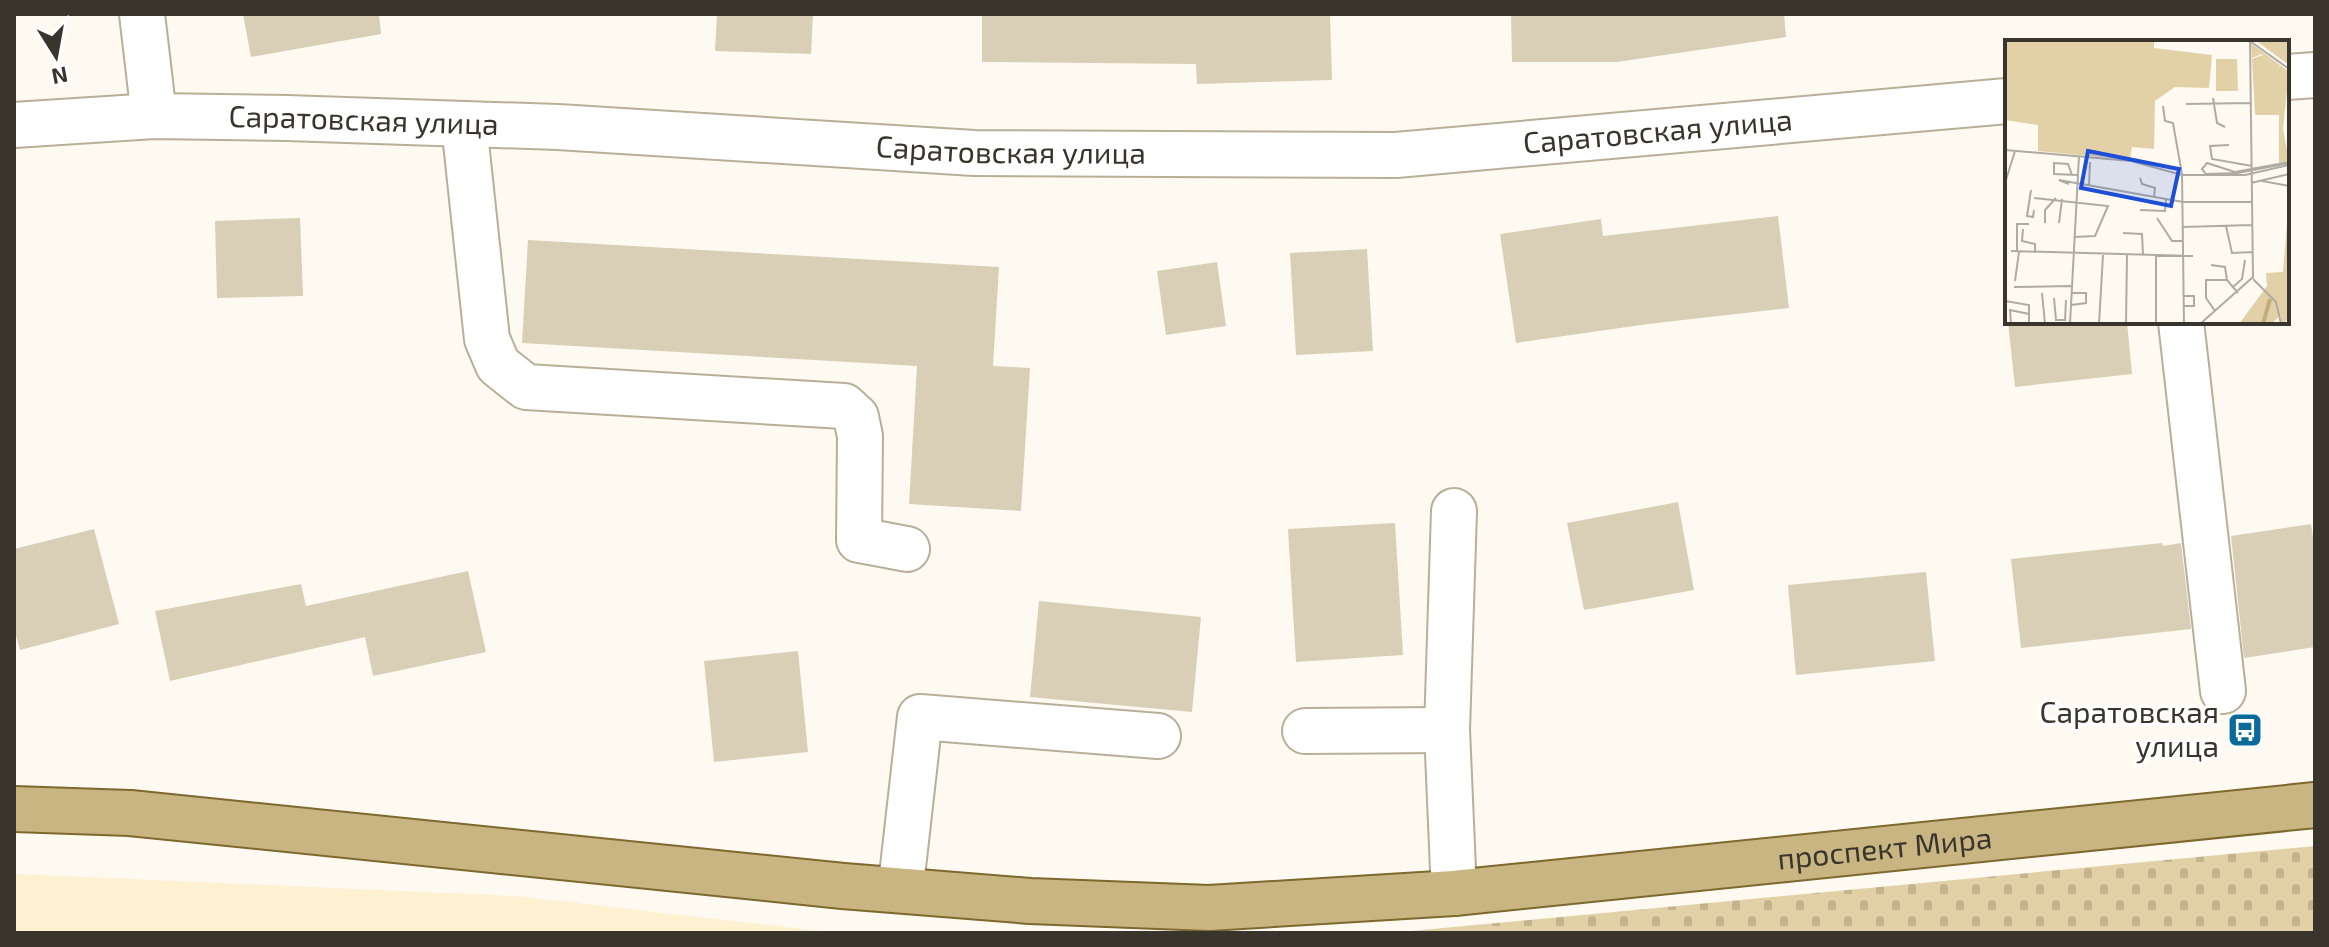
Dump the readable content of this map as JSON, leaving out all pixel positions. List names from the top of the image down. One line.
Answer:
{"streets":{"main road":["проспект Мира"],"street":["Саратовская улица"]},"places":{"bus stop":["Саратовская улица"]},"north":"bottom"}
